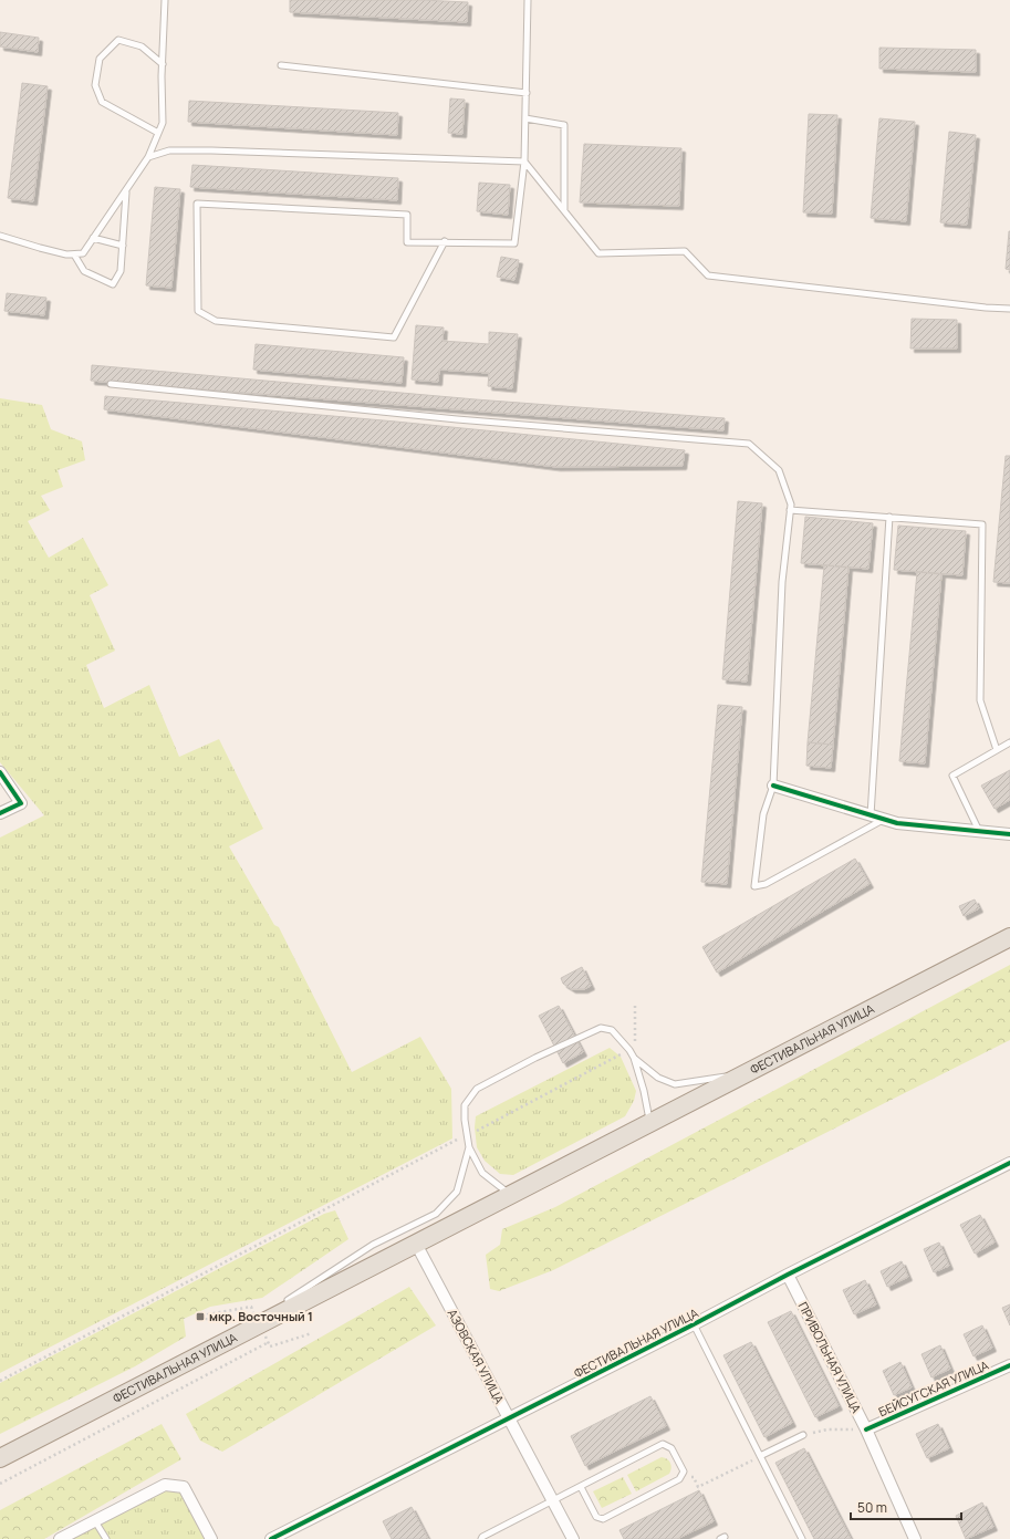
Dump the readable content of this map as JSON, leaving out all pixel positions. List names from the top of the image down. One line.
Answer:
{"streets":{"main road":["ФЕСТИВАЛЬНАЯ УЛИЦА"],"street":["АЗОВСКАЯ УЛИЦА","ПРИВОЛЬНАЯ УЛИЦА","БЕЙСУГСКАЯ УЛИЦА"]},"crossings":[["ФЕСТИВАЛЬНАЯ УЛИЦА","АЗОВСКАЯ УЛИЦА"],["ФЕСТИВАЛЬНАЯ УЛИЦА","ПРИВОЛЬНАЯ УЛИЦА"],["ПРИВОЛЬНАЯ УЛИЦА","БЕЙСУГСКАЯ УЛИЦА"]],"places":{"transit":["мкр. Восточный 1"]},"scale_bar":"50 m"}
